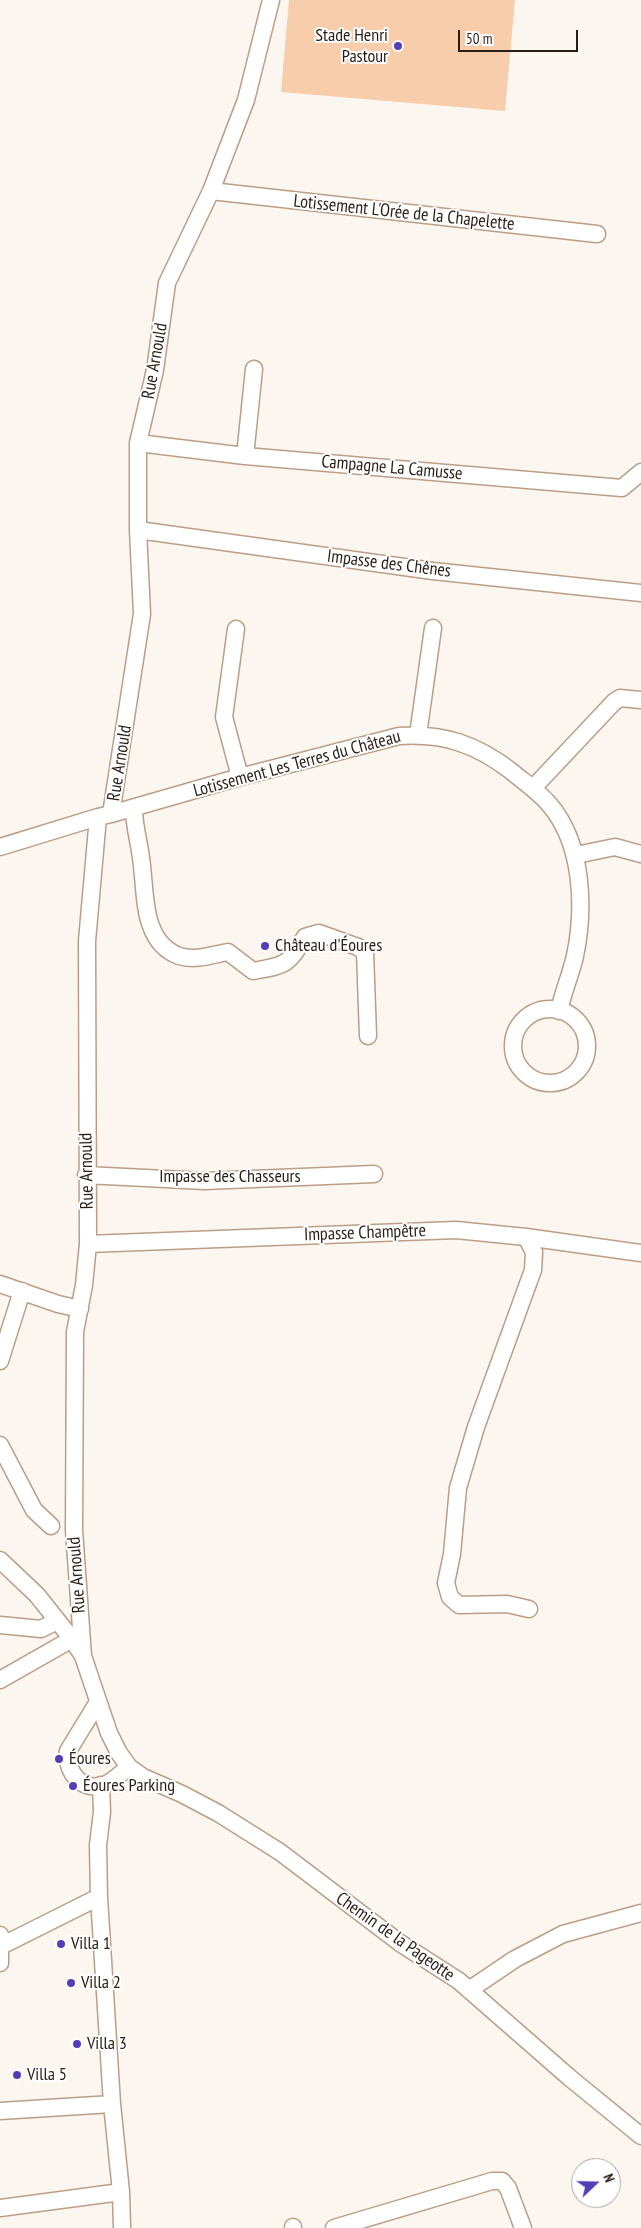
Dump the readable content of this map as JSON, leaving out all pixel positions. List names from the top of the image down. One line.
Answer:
{"streets":{"street":["Lotissement L'Orée de la Chapelette","Rue Arnould","Campagne La Camusse","Impasse des Chênes","Lotissement Les Terres du Château","Impasse des Chasseurs","Impasse Champêtre","Chemin de la Pageotte"]},"crossings":[["Lotissement L'Orée de la Chapelette","Rue Arnould"],["Rue Arnould","Campagne La Camusse"],["Rue Arnould","Impasse des Chênes"],["Rue Arnould","Lotissement Les Terres du Château"],["Rue Arnould","Impasse des Chasseurs"],["Rue Arnould","Impasse Champêtre"],["Rue Arnould","Chemin de la Pageotte"]],"places":["Stade Henri Pastour","Château d'Éoures","Éoures","Éoures Parking","Villa 1","Villa 2","Villa 3","Villa 5"],"scale_bar":"50 m","north":"right"}
